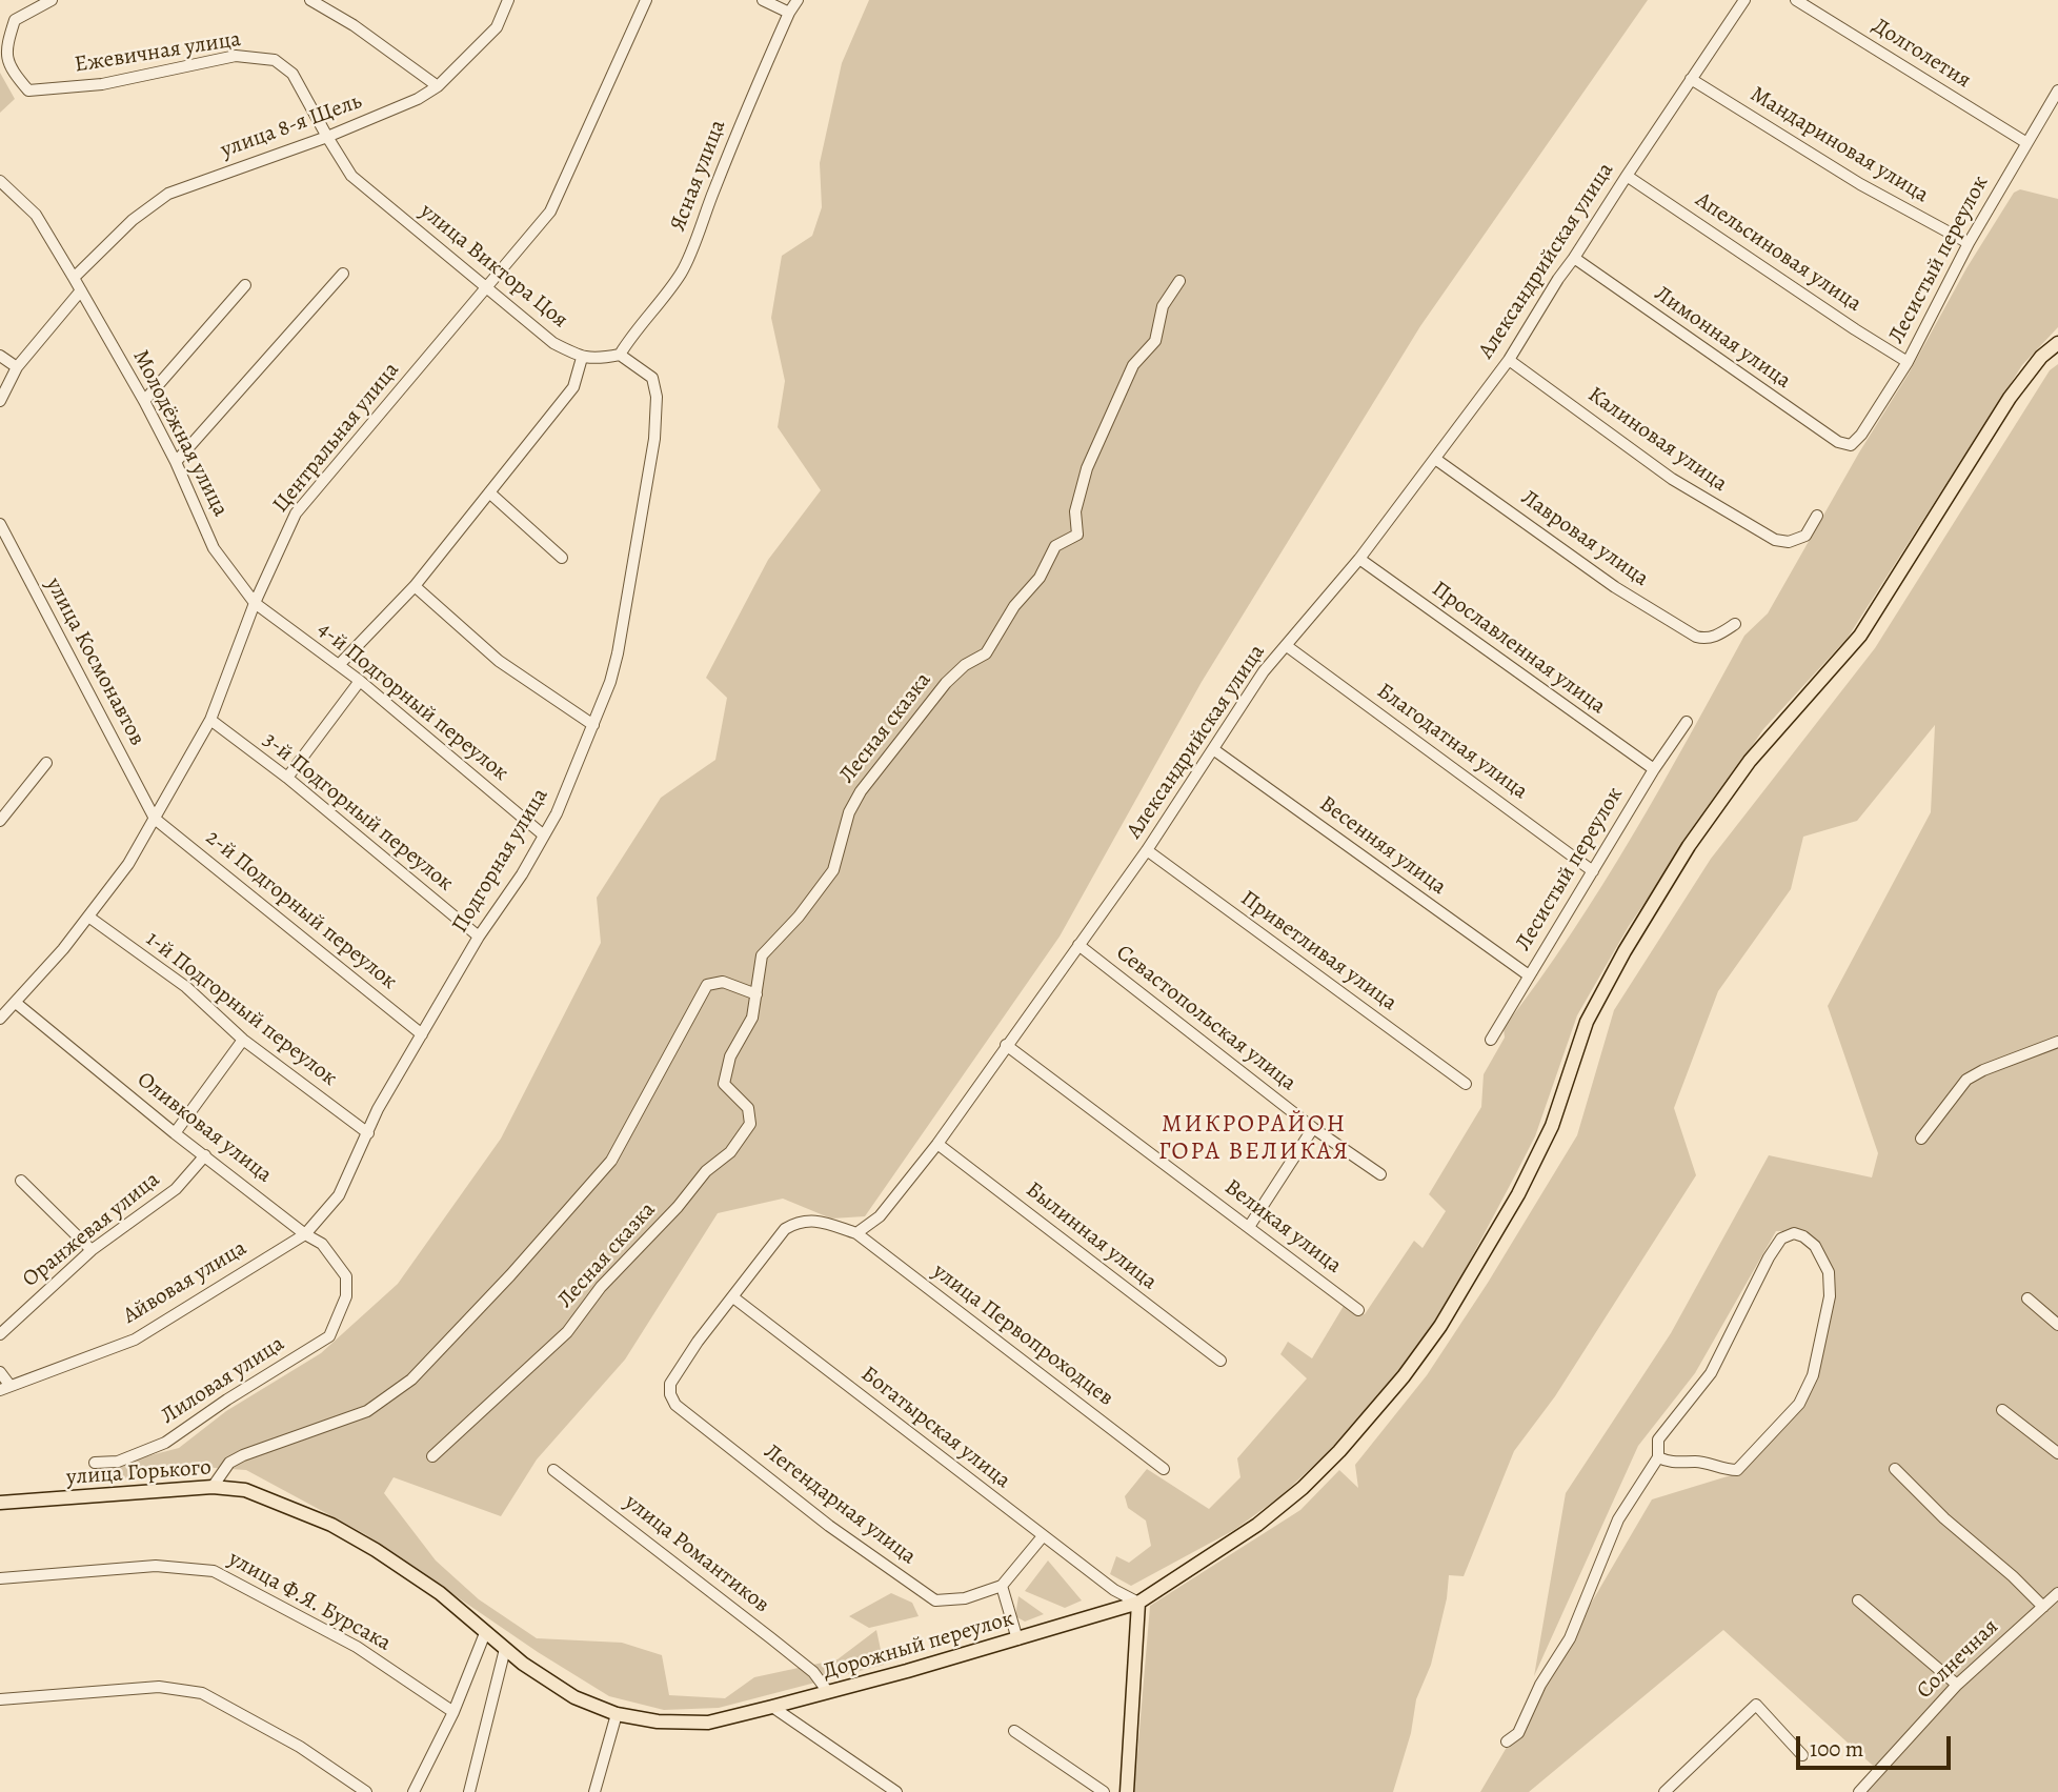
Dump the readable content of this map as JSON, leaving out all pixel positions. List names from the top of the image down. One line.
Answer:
{"streets":{"main road":["улица Горького","Дорожный переулок"],"street":["Ежевичная улица","Долголетия","улица 8-я Щель","Мандариновая улица","Ясная улица","Апельсиновая улица","Лесистый переулок","Александрийская улица","улица Виктора Цоя","Лимонная улица","Молодёжная улица","Центральная улица","Калиновая улица","Лавровая улица","Прославленная улица","улица Космонавтов","4-й Подгорный переулок","Лесная сказка","Благодатная улица","3-й Подгорный переулок","Весенняя улица","Подгорная улица","2-й Подгорный переулок","Приветливая улица","1-й Подгорный переулок","Севастопольская улица","Оливковая улица","Великая улица","Оранжевая улица","Былинная улица","Айвовая улица","улица Первопроходцев","Лиловая улица","Богатырская улица","Легендарная улица","улица Романтиков","улица Ф.Я. Бурсака","Солнечная"]},"crossings":[["Ежевичная улица","улица 8-я Щель"],["Ежевичная улица","улица Виктора Цоя"],["Долголетия","Лесистый переулок"],["улица 8-я Щель","улица Виктора Цоя"],["улица 8-я Щель","Молодёжная улица"],["Мандариновая улица","Лесистый переулок"],["Мандариновая улица","Александрийская улица"],["Ясная улица","Подгорная улица"],["Апельсиновая улица","Лесистый переулок"],["Апельсиновая улица","Александрийская улица"],["Лесистый переулок","Лимонная улица"],["Лесистый переулок","Прославленная улица"],["Лесистый переулок","Благодатная улица"],["Лесистый переулок","Весенняя улица"],["Александрийская улица","Лимонная улица"],["Александрийская улица","Калиновая улица"],["Александрийская улица","Лавровая улица"],["Александрийская улица","Прославленная улица"],["Александрийская улица","Благодатная улица"],["Александрийская улица","Весенняя улица"],["Александрийская улица","Приветливая улица"],["Александрийская улица","Севастопольская улица"],["Александрийская улица","Великая улица"],["Александрийская улица","Былинная улица"],["Александрийская улица","улица Первопроходцев"],["улица Виктора Цоя","Центральная улица"],["Молодёжная улица","Центральная улица"],["Молодёжная улица","4-й Подгорный переулок"],["Центральная улица","улица Космонавтов"],["Центральная улица","4-й Подгорный переулок"],["Центральная улица","3-й Подгорный переулок"],["Центральная улица","2-й Подгорный переулок"],["Центральная улица","1-й Подгорный переулок"],["Центральная улица","Оливковая улица"],["улица Космонавтов","2-й Подгорный переулок"],["4-й Подгорный переулок","Подгорная улица"],["3-й Подгорный переулок","Подгорная улица"],["Подгорная улица","2-й Подгорный переулок"],["Подгорная улица","1-й Подгорный переулок"],["Подгорная улица","Оливковая улица"],["Подгорная улица","Айвовая улица"],["Оливковая улица","Оранжевая улица"],["Оливковая улица","Айвовая улица"],["Оливковая улица","Лиловая улица"],["Богатырская улица","Легендарная улица"],["Богатырская улица","Дорожный переулок"],["улица Горького","Дорожный переулок"],["улица Романтиков","Дорожный переулок"]],"districts":["МИКРОРАЙОН ГОРА ВЕЛИКАЯ"],"scale_bar":"100 m"}
